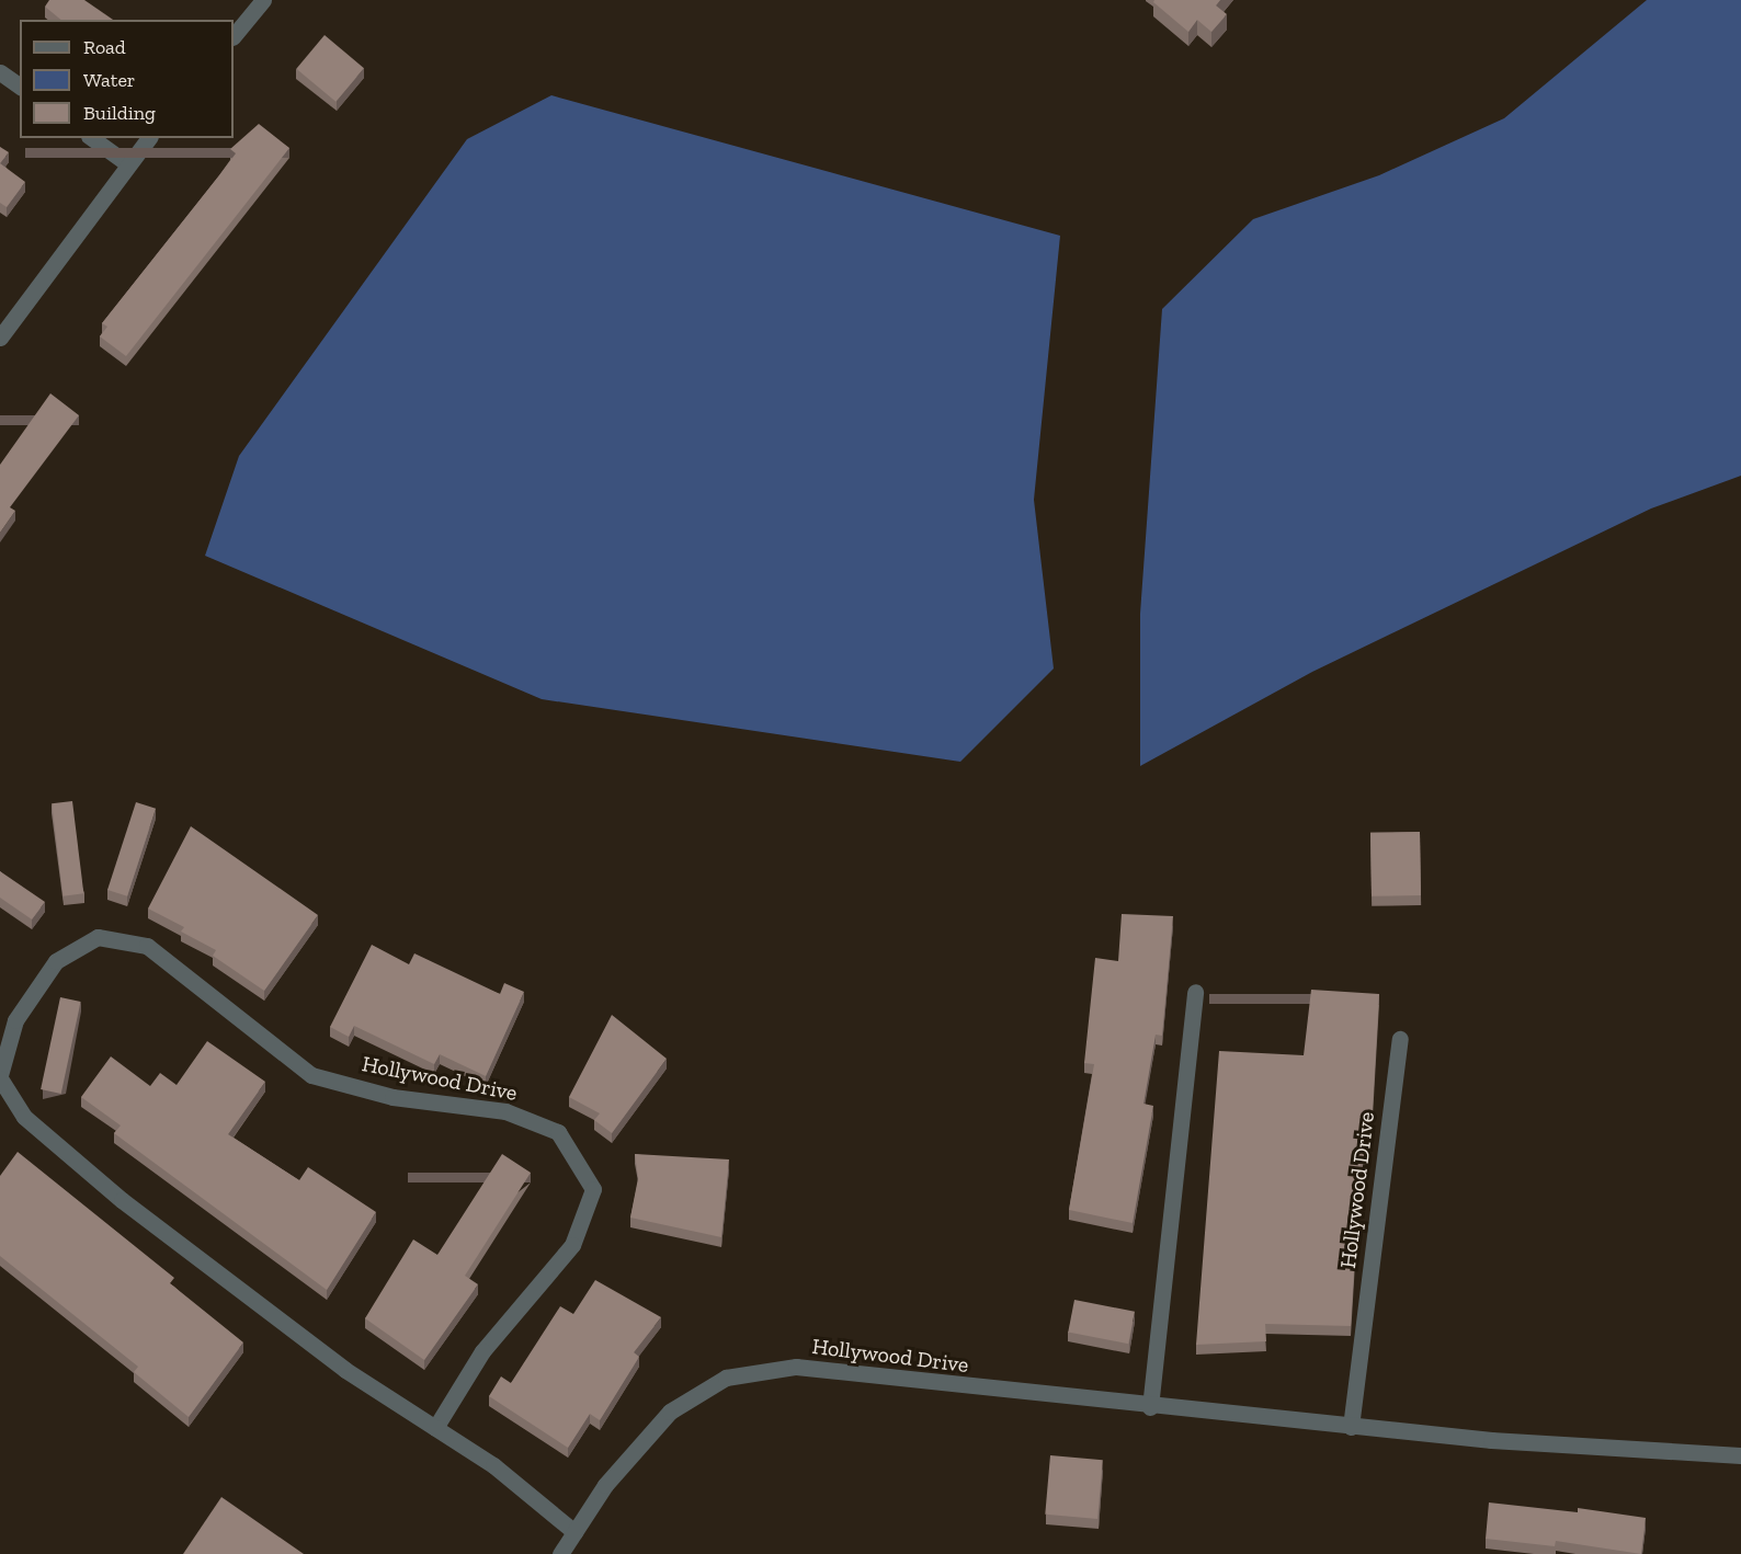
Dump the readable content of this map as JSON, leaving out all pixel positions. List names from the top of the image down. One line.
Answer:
{"streets":{"street":["Hollywood Drive"]},"legend":["Road","Water","Building"]}
